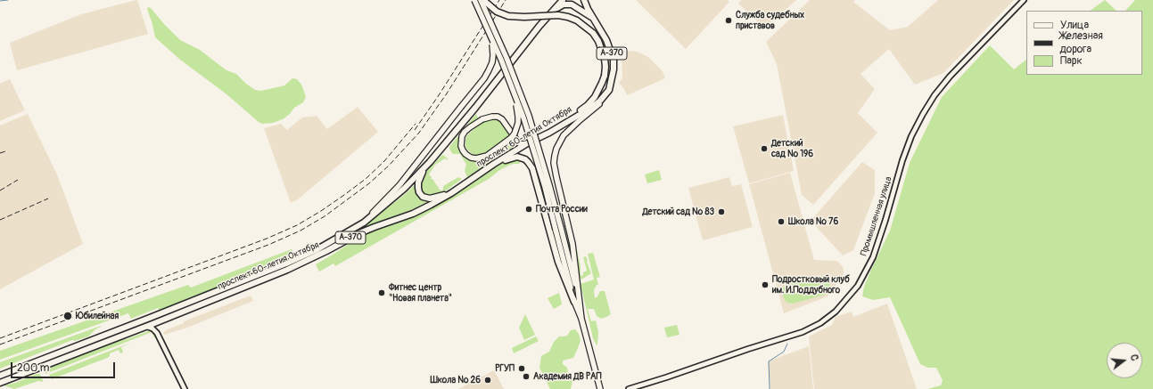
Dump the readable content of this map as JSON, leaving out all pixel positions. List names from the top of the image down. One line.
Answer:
{"streets":{"highway":["А-370","проспект 60-летия Октября"],"street":["Промышленная улица"]},"crossings":[["А-370","проспект 60-летия Октября"]],"places":["Служба судебных приставов","Детский сад № 196","Почта России","Детский сад № 83","Школа № 76","Подростковый клуб им. И.Поддубного","Фитнес центр \"Новая планета\"","Юбилейная","РГУП","Академия ДВ РАП","Школа № 26"],"legend":["Улица","Железная дорога","Парк"],"scale_bar":"200 m","north":"right"}
